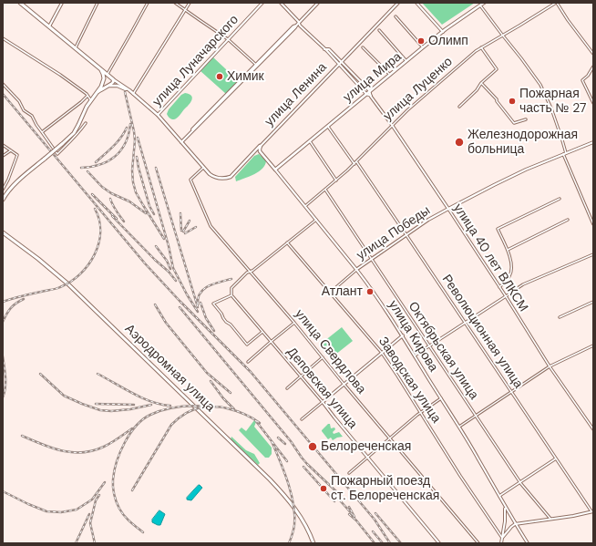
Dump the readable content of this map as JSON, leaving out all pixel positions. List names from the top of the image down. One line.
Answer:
{"streets":{"main road":["улица Мира","улица Ленина","улица Кирова","Аэродромная улица"],"street":["улица Луначарского","улица Луценко","улица Победы","улица 40 лет ВЛКСМ","Революционная улица","Октябрьская улица","улица Свердлова","Заводская улица","Деповская улица"]},"crossings":[["улица Луначарского","улица Ленина"],["улица Мира","улица 40 лет ВЛКСМ"],["улица Мира","улица Кирова"],["улица Луценко","улица 40 лет ВЛКСМ"],["улица Луценко","Революционная улица"],["улица Луценко","улица Кирова"],["улица Луценко","Октябрьская улица"],["улица Ленина","улица 40 лет ВЛКСМ"],["улица Ленина","улица Кирова"],["улица Ленина","улица Свердлова"],["улица Победы","улица 40 лет ВЛКСМ"],["улица Победы","Революционная улица"],["улица Победы","улица Кирова"],["улица Победы","Октябрьская улица"],["улица Победы","Заводская улица"]],"places":["Олимп","Химик","Пожарная часть № 27","Железнодорожная больница","Атлант","Белореченская","Пожарный поезд ст. Белореченская"]}
